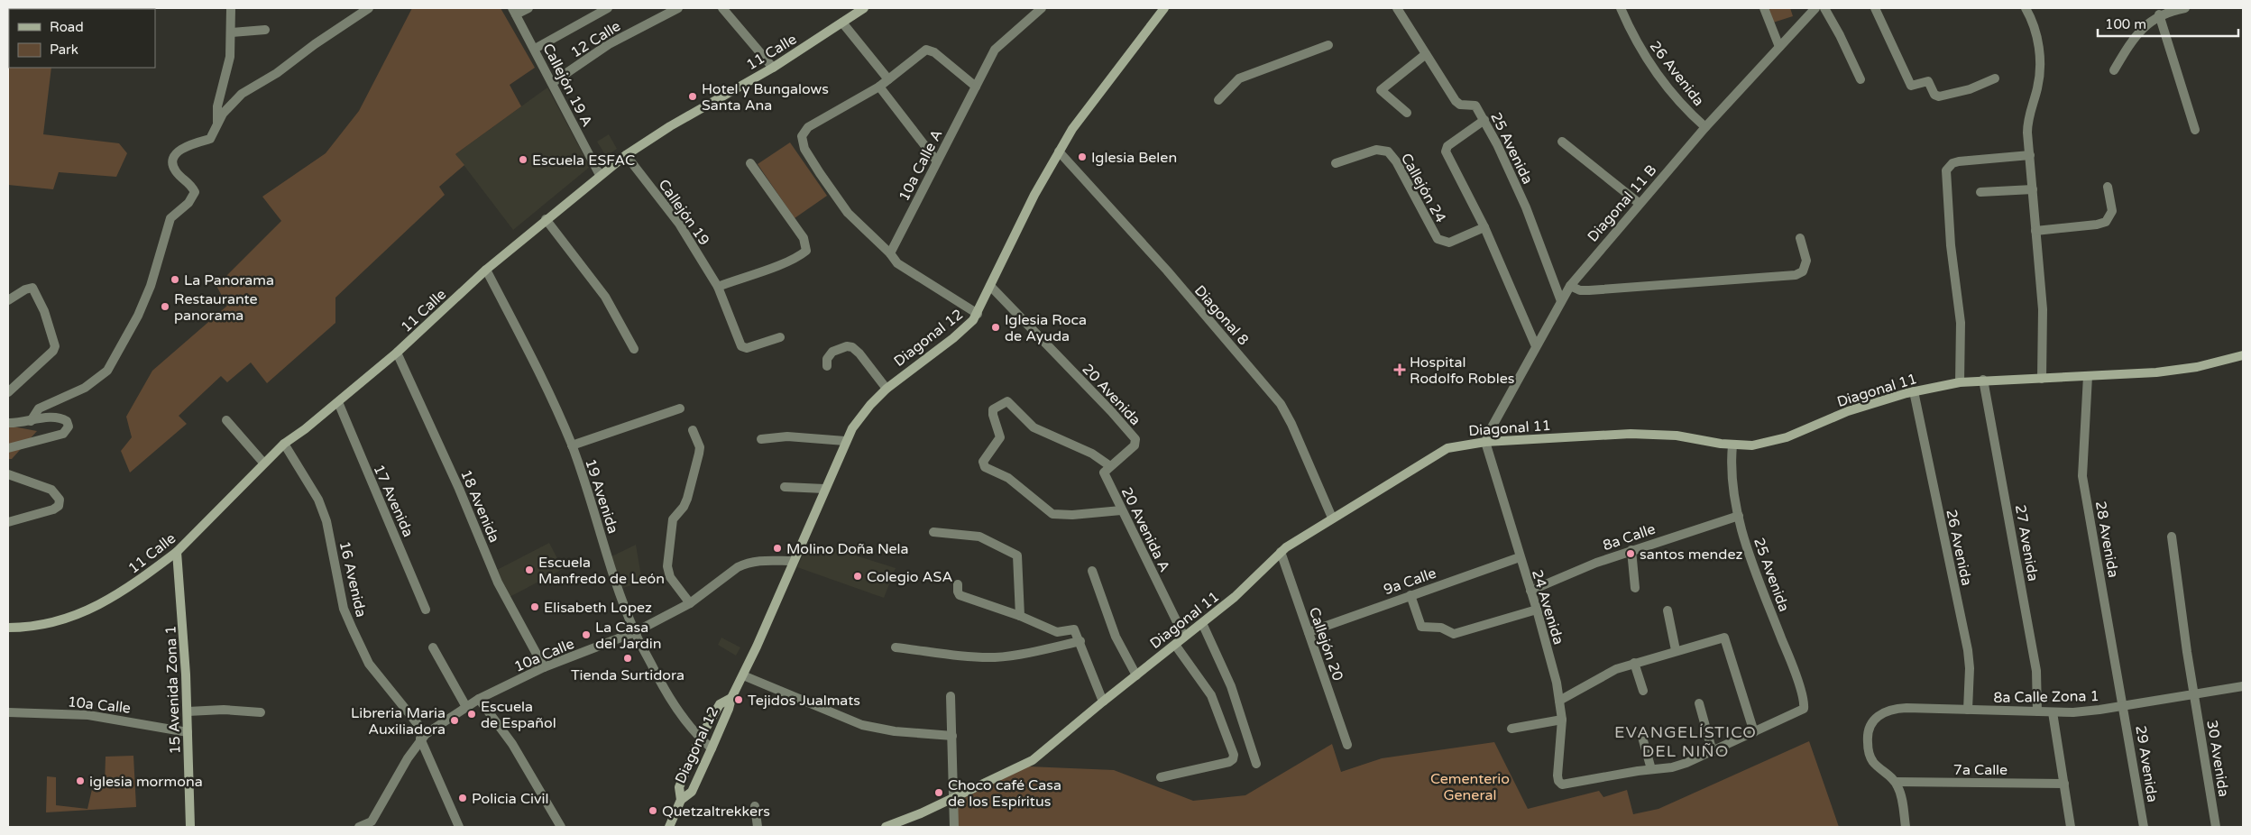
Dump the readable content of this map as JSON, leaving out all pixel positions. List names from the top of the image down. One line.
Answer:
{"streets":{"street":["12 Calle","11 Calle","26 Avenida","Callejón 19 A","25 Avenida","10a Calle A","Callejón 24","Diagonal 11 B","Callejón 19","Diagonal 8","Diagonal 12","Diagonal 11","20 Avenida","19 Avenida","17 Avenida","18 Avenida","20 Avenida A","8a Calle","28 Avenida","27 Avenida","16 Avenida","9a Calle","24 Avenida","Callejón 20","10a Calle","15 Avenida Zona 1","8a Calle Zona 1","30 Avenida","29 Avenida","7a Calle"]},"crossings":[["12 Calle","Callejón 19 A"],["11 Calle","Callejón 19 A"],["11 Calle","Callejón 19"],["11 Calle","19 Avenida"],["11 Calle","17 Avenida"],["11 Calle","18 Avenida"],["11 Calle","16 Avenida"],["11 Calle","15 Avenida Zona 1"],["26 Avenida","Diagonal 11 B"],["26 Avenida","Diagonal 11"],["26 Avenida","8a Calle Zona 1"],["25 Avenida","Diagonal 11 B"],["25 Avenida","Diagonal 11"],["25 Avenida","8a Calle"],["Diagonal 11 B","Diagonal 11"],["Diagonal 11 B","24 Avenida"],["Diagonal 8","Diagonal 12"],["Diagonal 8","Diagonal 11"],["Diagonal 12","20 Avenida"],["Diagonal 12","19 Avenida"],["Diagonal 12","10a Calle"],["Diagonal 11","20 Avenida A"],["Diagonal 11","28 Avenida"],["Diagonal 11","27 Avenida"],["Diagonal 11","24 Avenida"],["Diagonal 11","Callejón 20"],["20 Avenida","20 Avenida A"],["19 Avenida","10a Calle"],["18 Avenida","10a Calle"],["8a Calle","24 Avenida"],["28 Avenida","8a Calle Zona 1"],["28 Avenida","29 Avenida"],["27 Avenida","8a Calle Zona 1"],["16 Avenida","10a Calle"],["9a Calle","24 Avenida"],["9a Calle","Callejón 20"],["10a Calle","15 Avenida Zona 1"],["8a Calle Zona 1","30 Avenida"],["8a Calle Zona 1","29 Avenida"],["8a Calle Zona 1","7a Calle"]],"districts":["EVANGELÍSTICO DEL NIÑO"],"parks":["Cementerio General"],"places":{"other":["Hotel y Bungalows Santa Ana","Iglesia Belen","Escuela ESFAC","La Panorama","Restaurante panorama","Iglesia Roca de Ayuda","Molino Doña Nela","santos mendez","Escuela Manfredo de León","Colegio ASA","Elisabeth Lopez","La Casa del Jardin","Tienda Surtidora","Tejidos Jualmats","Escuela de Español","Libreria Maria Auxiliadora","iglesia mormona","Choco café Casa de los Espíritus","Policia Civil","Quetzaltrekkers"],"health":["Hospital Rodolfo Robles"]},"legend":["Road","Park"],"scale_bar":"100 m"}
